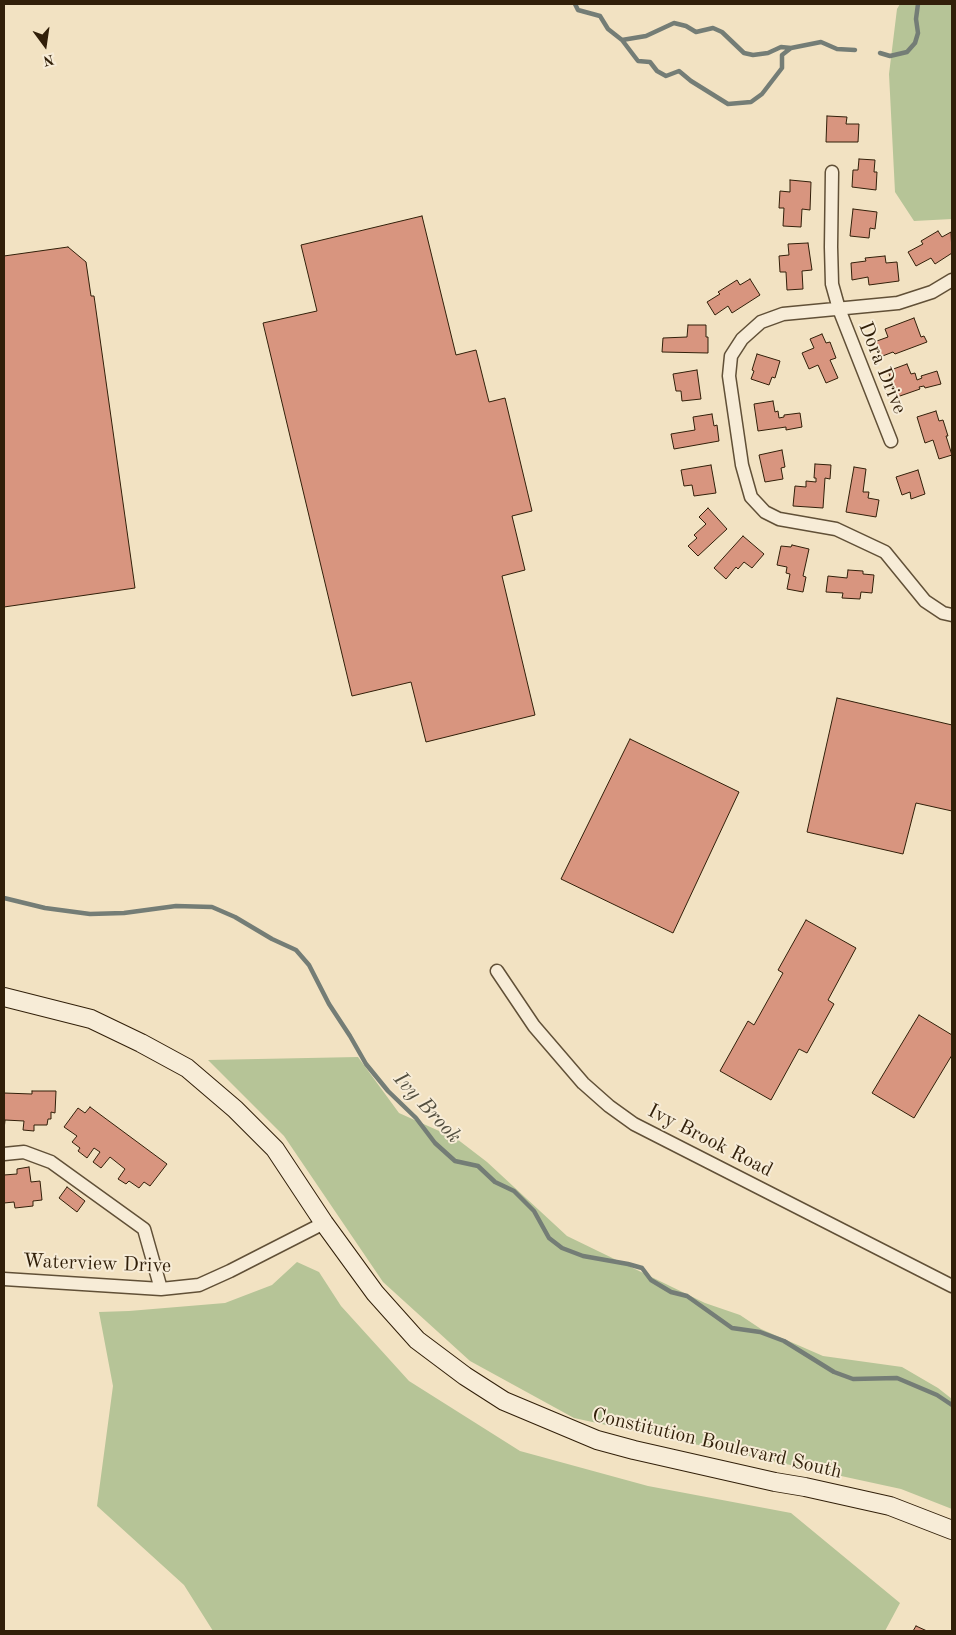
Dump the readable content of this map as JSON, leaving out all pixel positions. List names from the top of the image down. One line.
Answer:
{"streets":{"main road":["Constitution Boulevard South"],"street":["Dora Drive","Ivy Brook Road","Waterview Drive"]},"crossings":[["Waterview Drive","Constitution Boulevard South"]],"water":["Ivy Brook"],"north":"bottom"}
